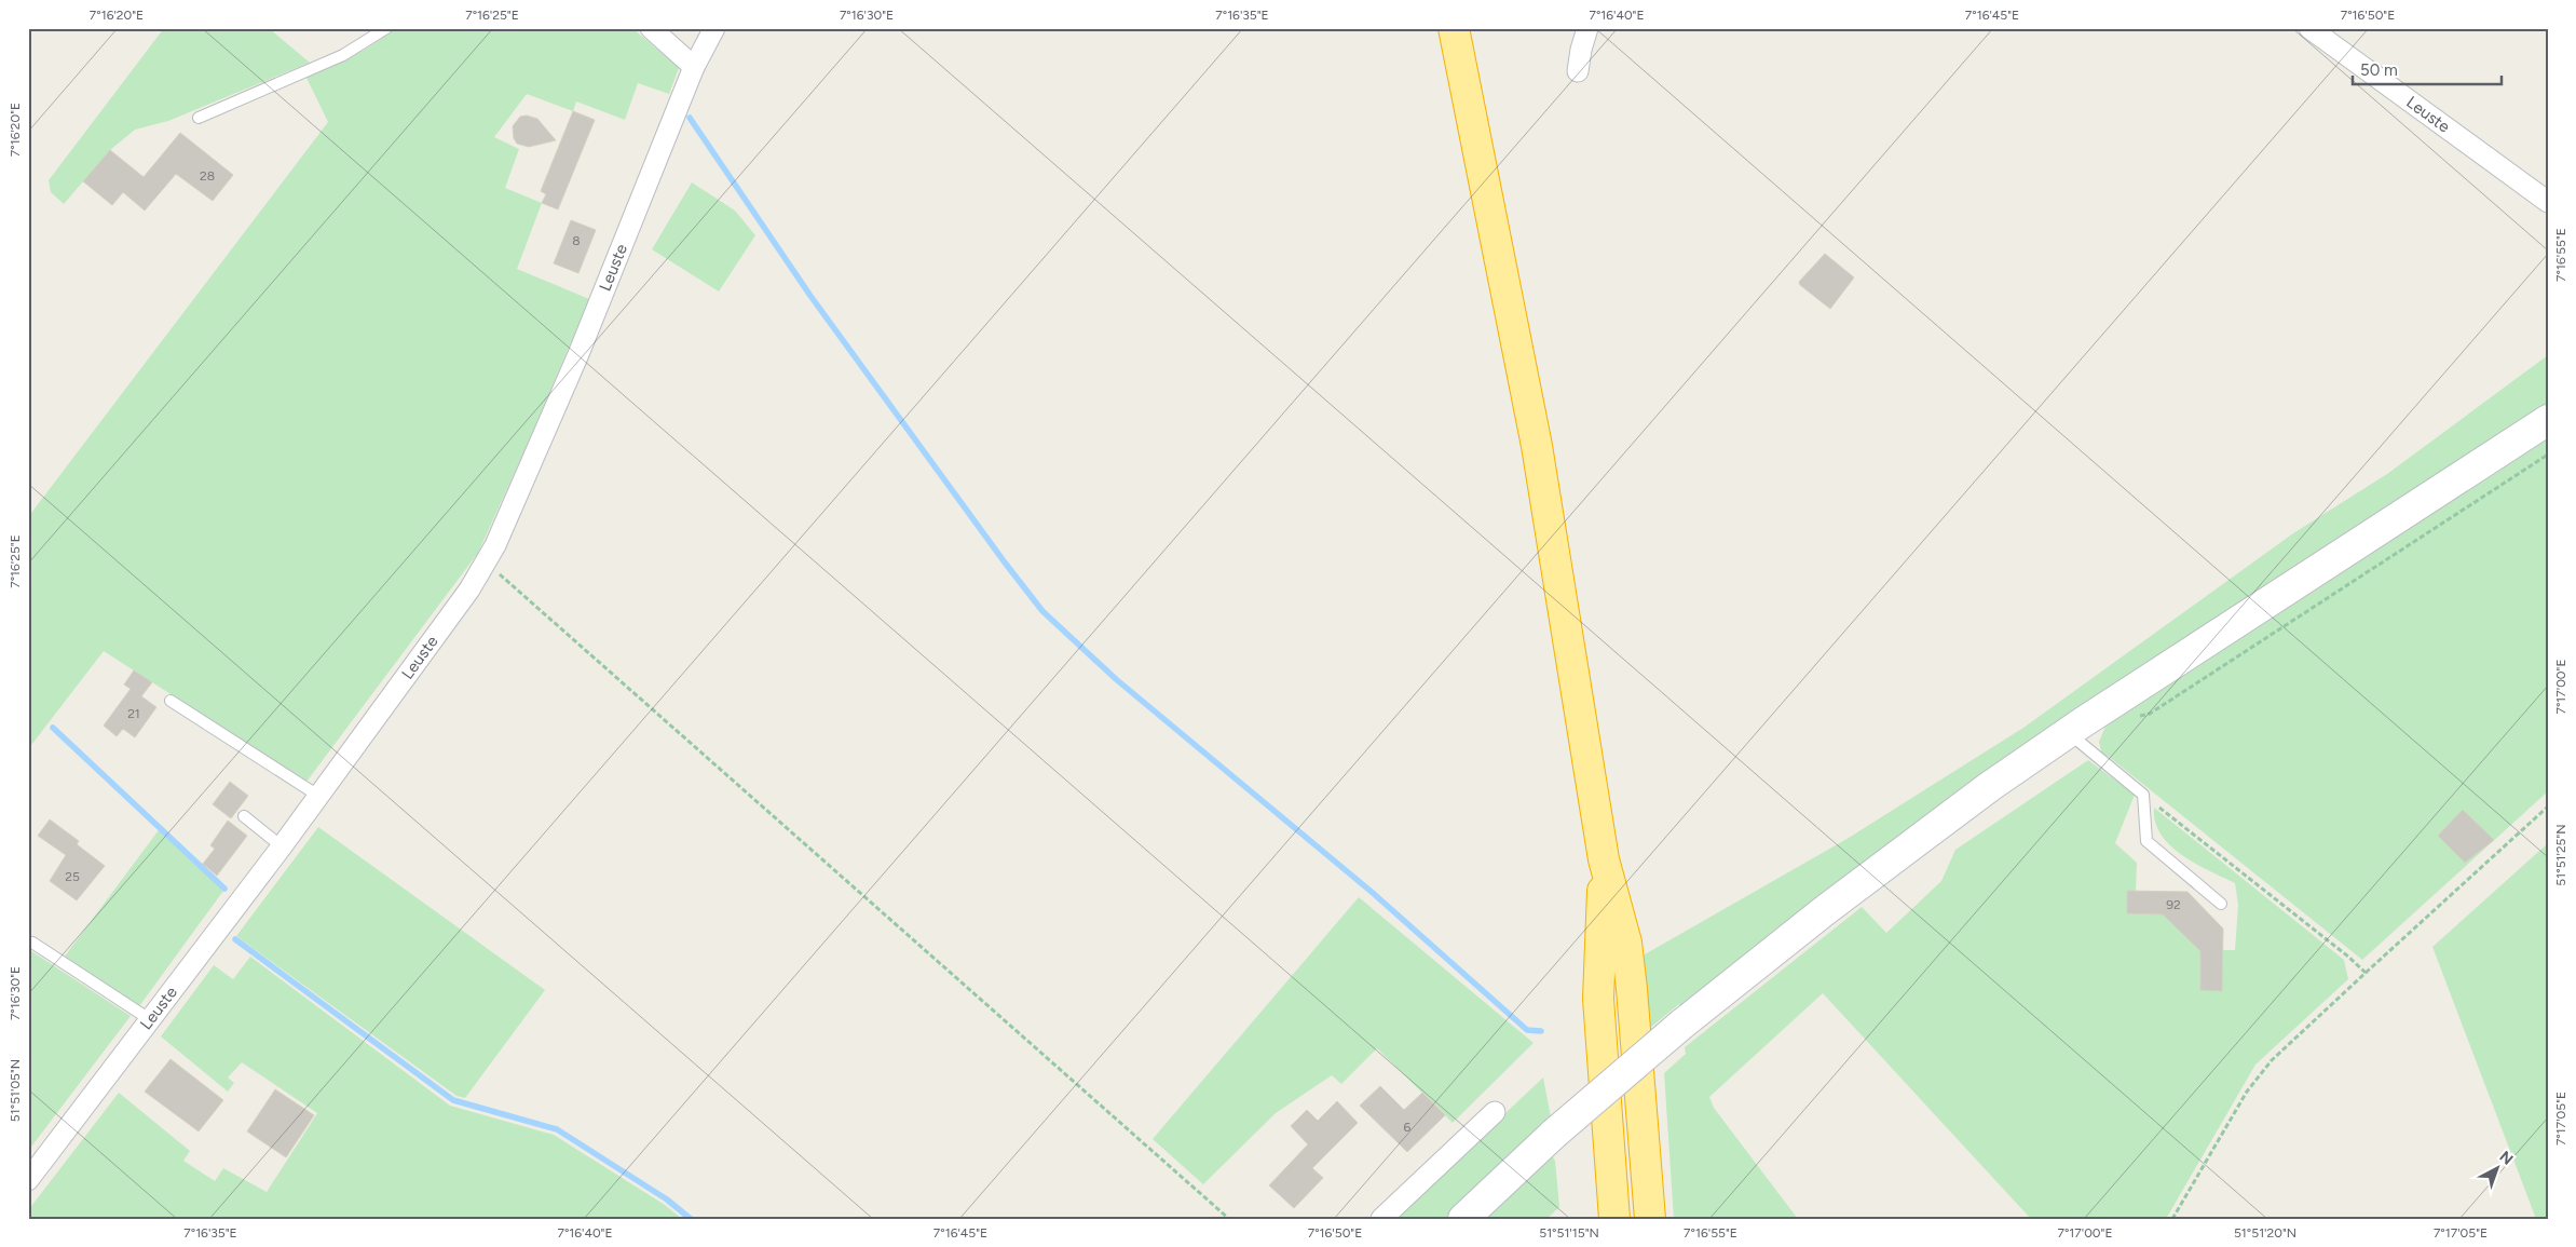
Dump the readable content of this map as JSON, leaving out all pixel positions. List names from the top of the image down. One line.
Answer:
{"streets":{"street":["Leuste"]},"house_numbers":["28","8","21","25","92","6"],"scale_bar":"50 m","north":"top right","coordinates":["7°16'20\"E","7°16'25\"E","7°16'30\"E","7°16'35\"E","7°16'40\"E","7°16'45\"E","7°16'50\"E","7°16'55\"E","7°17'00\"E","51°51'25\"N","51°51'05\"N","7°17'05\"E","51°51'15\"N","51°51'20\"N"]}
